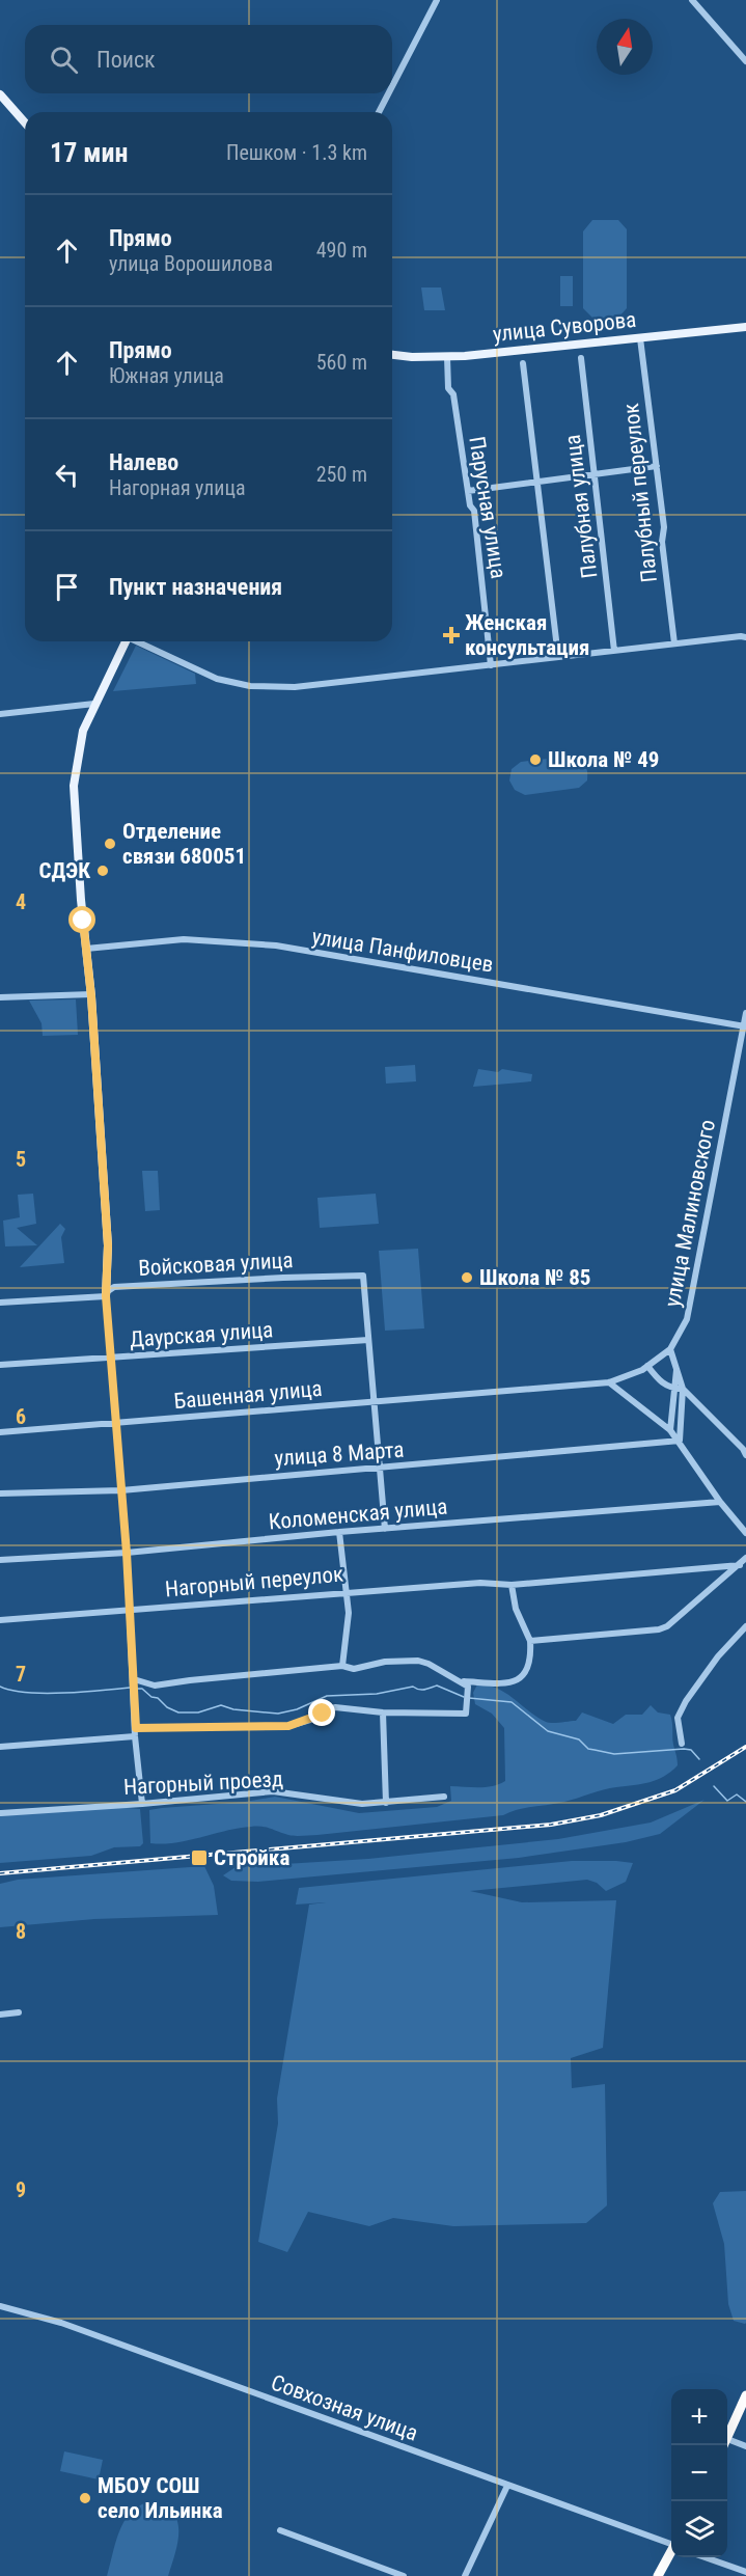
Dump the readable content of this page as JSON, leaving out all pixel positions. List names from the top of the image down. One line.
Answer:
{"streets":{"main road":["улица Суворова"],"street":["Палубный переулок","Палубная улица","Парусная улица","улица Панфиловцев","улица Малиновского","Войсковая улица","Даурская улица","Башенная улица","улица 8 Марта","Коломенская улица","Нагорный переулок","Нагорный проезд","Совхозная улица"]},"crossings":[["улица Суворова","Палубный переулок"],["улица Суворова","Парусная улица"],["улица Панфиловцев","улица Малиновского"],["улица Малиновского","Башенная улица"],["Войсковая улица","Даурская улица"]],"places":{"health":["Женская консультация"],"other":["Школа № 49","Отделение связи 680051","СДЭК","Школа № 85","МБОУ СОШ село Ильинка"],"transit":["Стройка"]},"north":"top","page":{"search":"Поиск","heading":["17 мин","Пешком · 1.3 km"],"list":[["Прямо","улица Ворошилова","490 m"],["Прямо","Южная улица","560 m"],["Налево","Нагорная улица","250 m"],"Пункт назначения"],"map_buttons":["+","−"]},"grid":{"rows":["4","5","6","7","8","9"]}}
